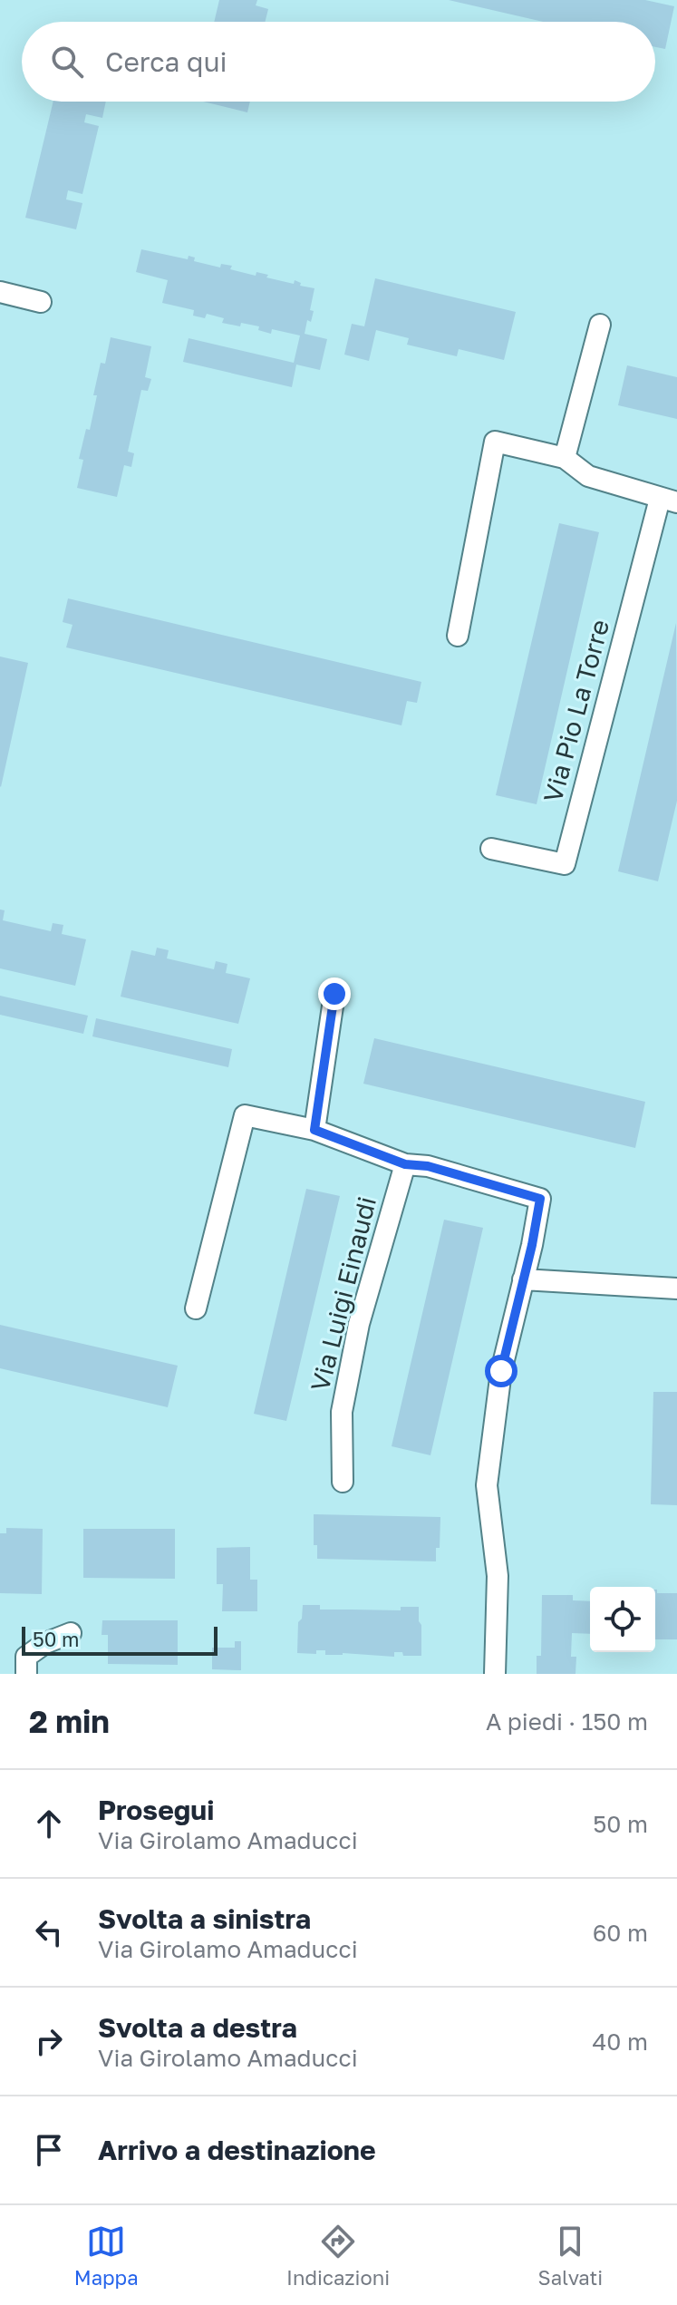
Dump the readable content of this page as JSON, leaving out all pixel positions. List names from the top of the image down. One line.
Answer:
{"streets":{"street":["Via Pio La Torre","Via Luigi Einaudi"]},"scale_bar":"50 m","page":{"search":"Cerca qui","scale":"50 m","heading":["2 min","A piedi · 150 m"],"list":[["Prosegui","Via Girolamo Amaducci","50 m"],["Svolta a sinistra","Via Girolamo Amaducci","60 m"],["Svolta a destra","Via Girolamo Amaducci","40 m"],"Arrivo a destinazione"],"nav":["Mappa","Indicazioni","Salvati"]}}
